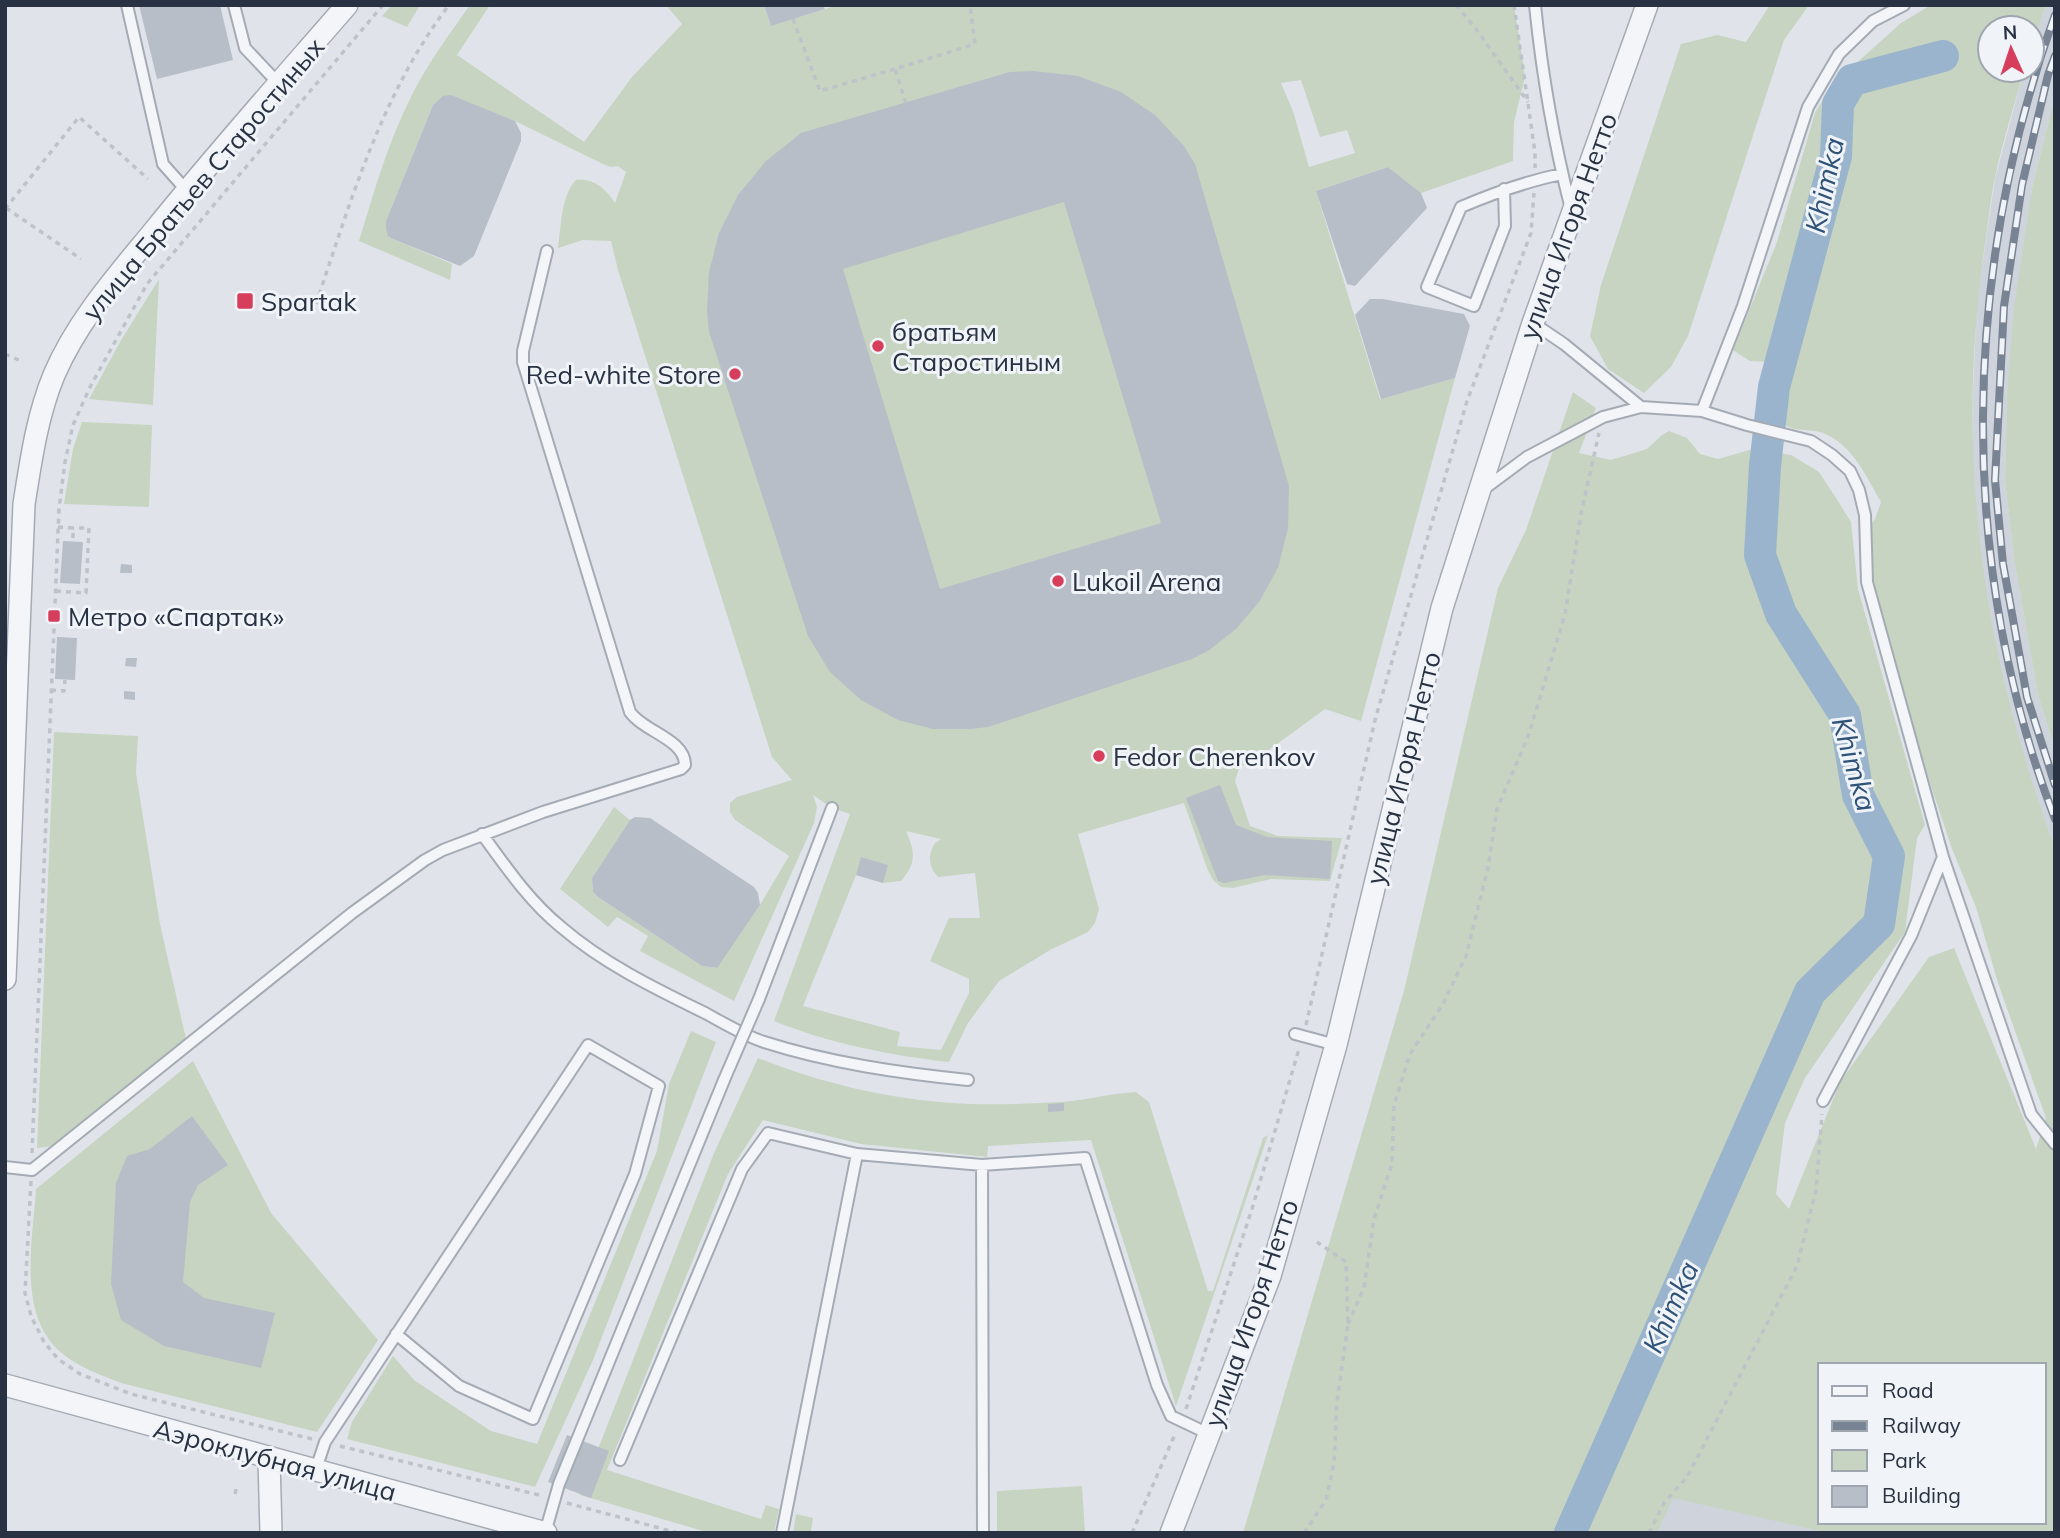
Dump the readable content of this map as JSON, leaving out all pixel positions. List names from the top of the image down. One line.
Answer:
{"streets":{"street":["улица Братьев Старостиных","улица Игоря Нетто","Аэроклубная улица"]},"water":["Khimka"],"places":{"transit":["Spartak","Метро «Спартак»"],"other":["братьям Старостиным","Red-white Store","Lukoil Arena","Fedor Cherenkov"]},"legend":["Road","Railway","Park","Building"],"north":"top"}
